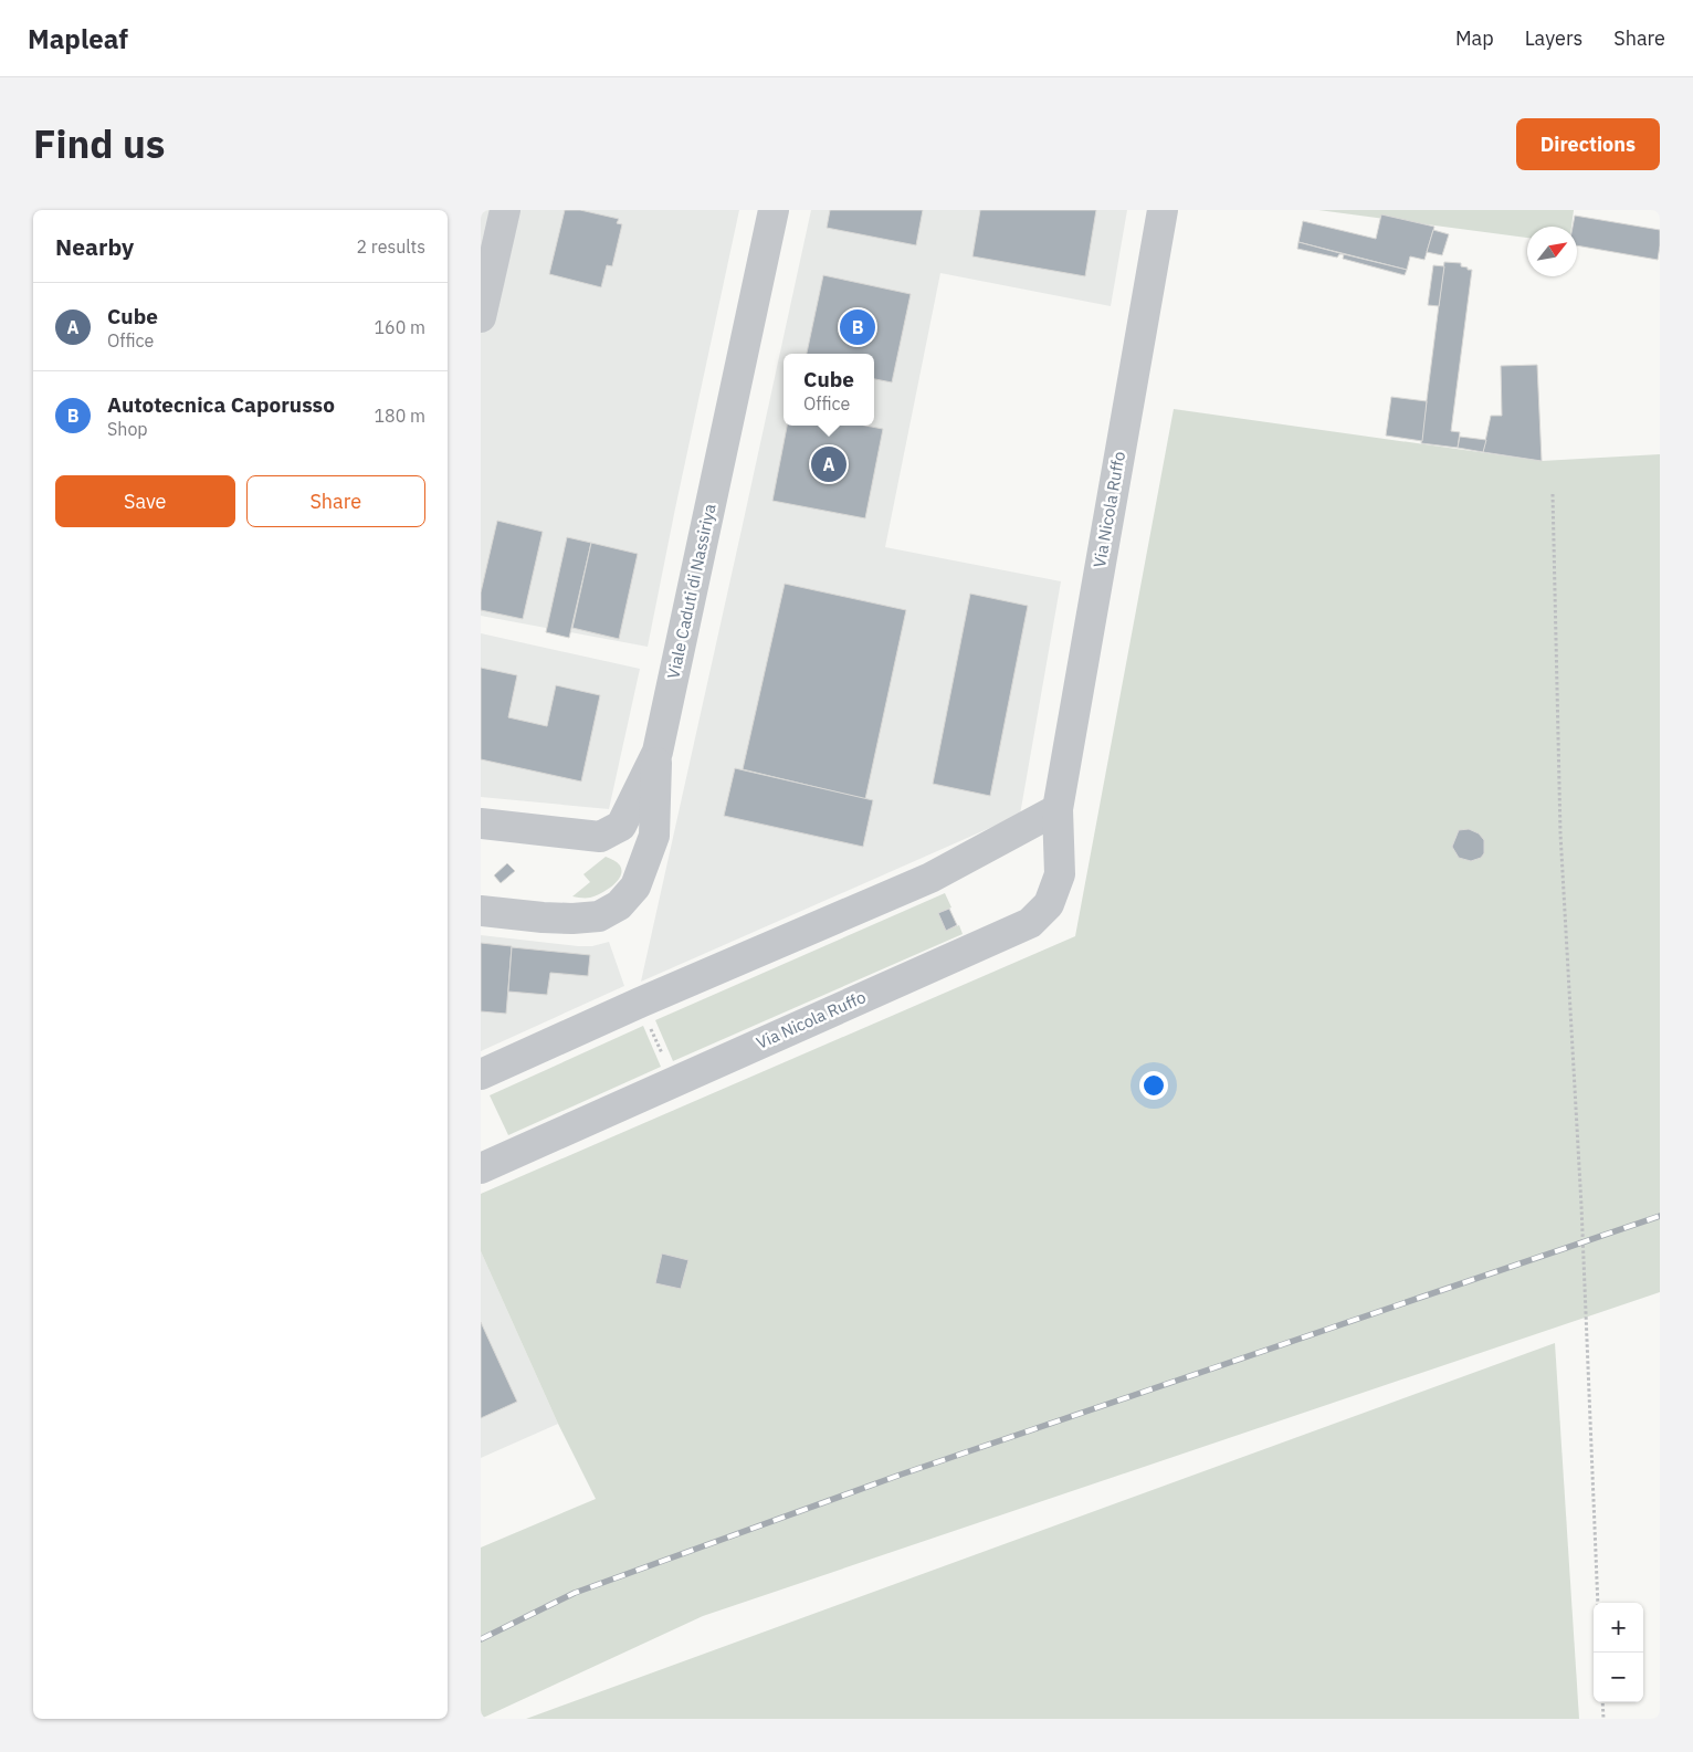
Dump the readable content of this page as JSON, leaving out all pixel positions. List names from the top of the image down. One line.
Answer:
{"streets":{"street":["Via Nicola Ruffo","Viale Caduti di Nassiriya"]},"north":"top right","page":{"header":"Mapleaf","nav":["Map","Layers","Share"],"title":"Find us","buttons":["Directions",["Save","Share"]],"heading":["Nearby","2 results"],"list":[{"mark":"A","name":"Cube","note":"Office","value":"160 m"},{"mark":"B","name":"Autotecnica Caporusso","note":"Shop","value":"180 m"}],"pins":["B","A"],"popup":["Cube","Office"],"map_buttons":["+","−"]}}
